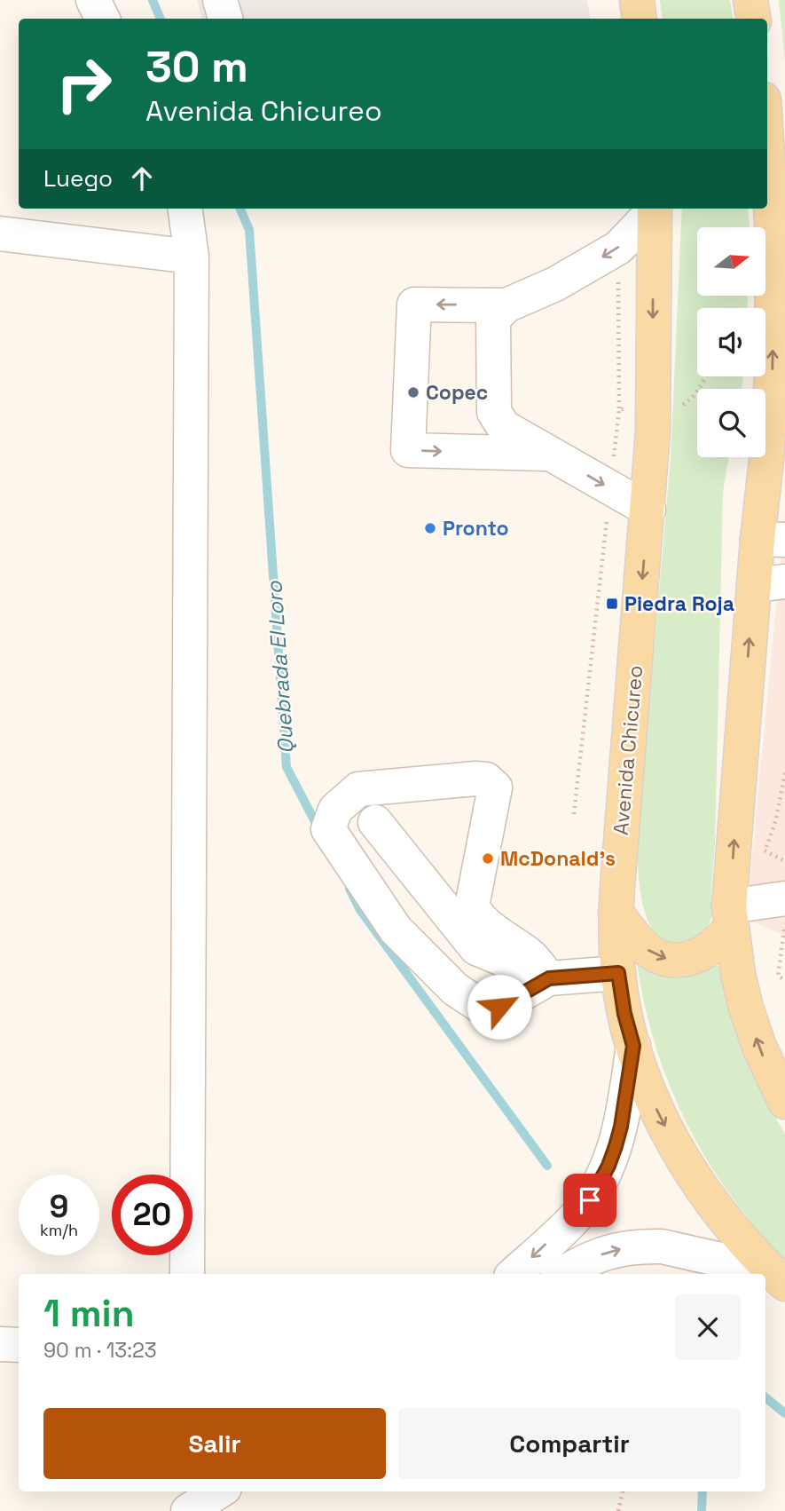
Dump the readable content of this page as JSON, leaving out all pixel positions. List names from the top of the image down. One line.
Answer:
{"streets":{"main road":["Avenida Chicureo"]},"water":["Quebrada El Loro"],"places":{"other":["Copec","Pronto","McDonald's"],"transit":["Piedra Roja"]},"north":"right","page":{"turn":["30 m","Avenida Chicureo"],"then":"Luego","speed":"9 km/h","limit":"20","heading":["1 min","90 m · 13:23"],"buttons":["Salir","Compartir"]}}
